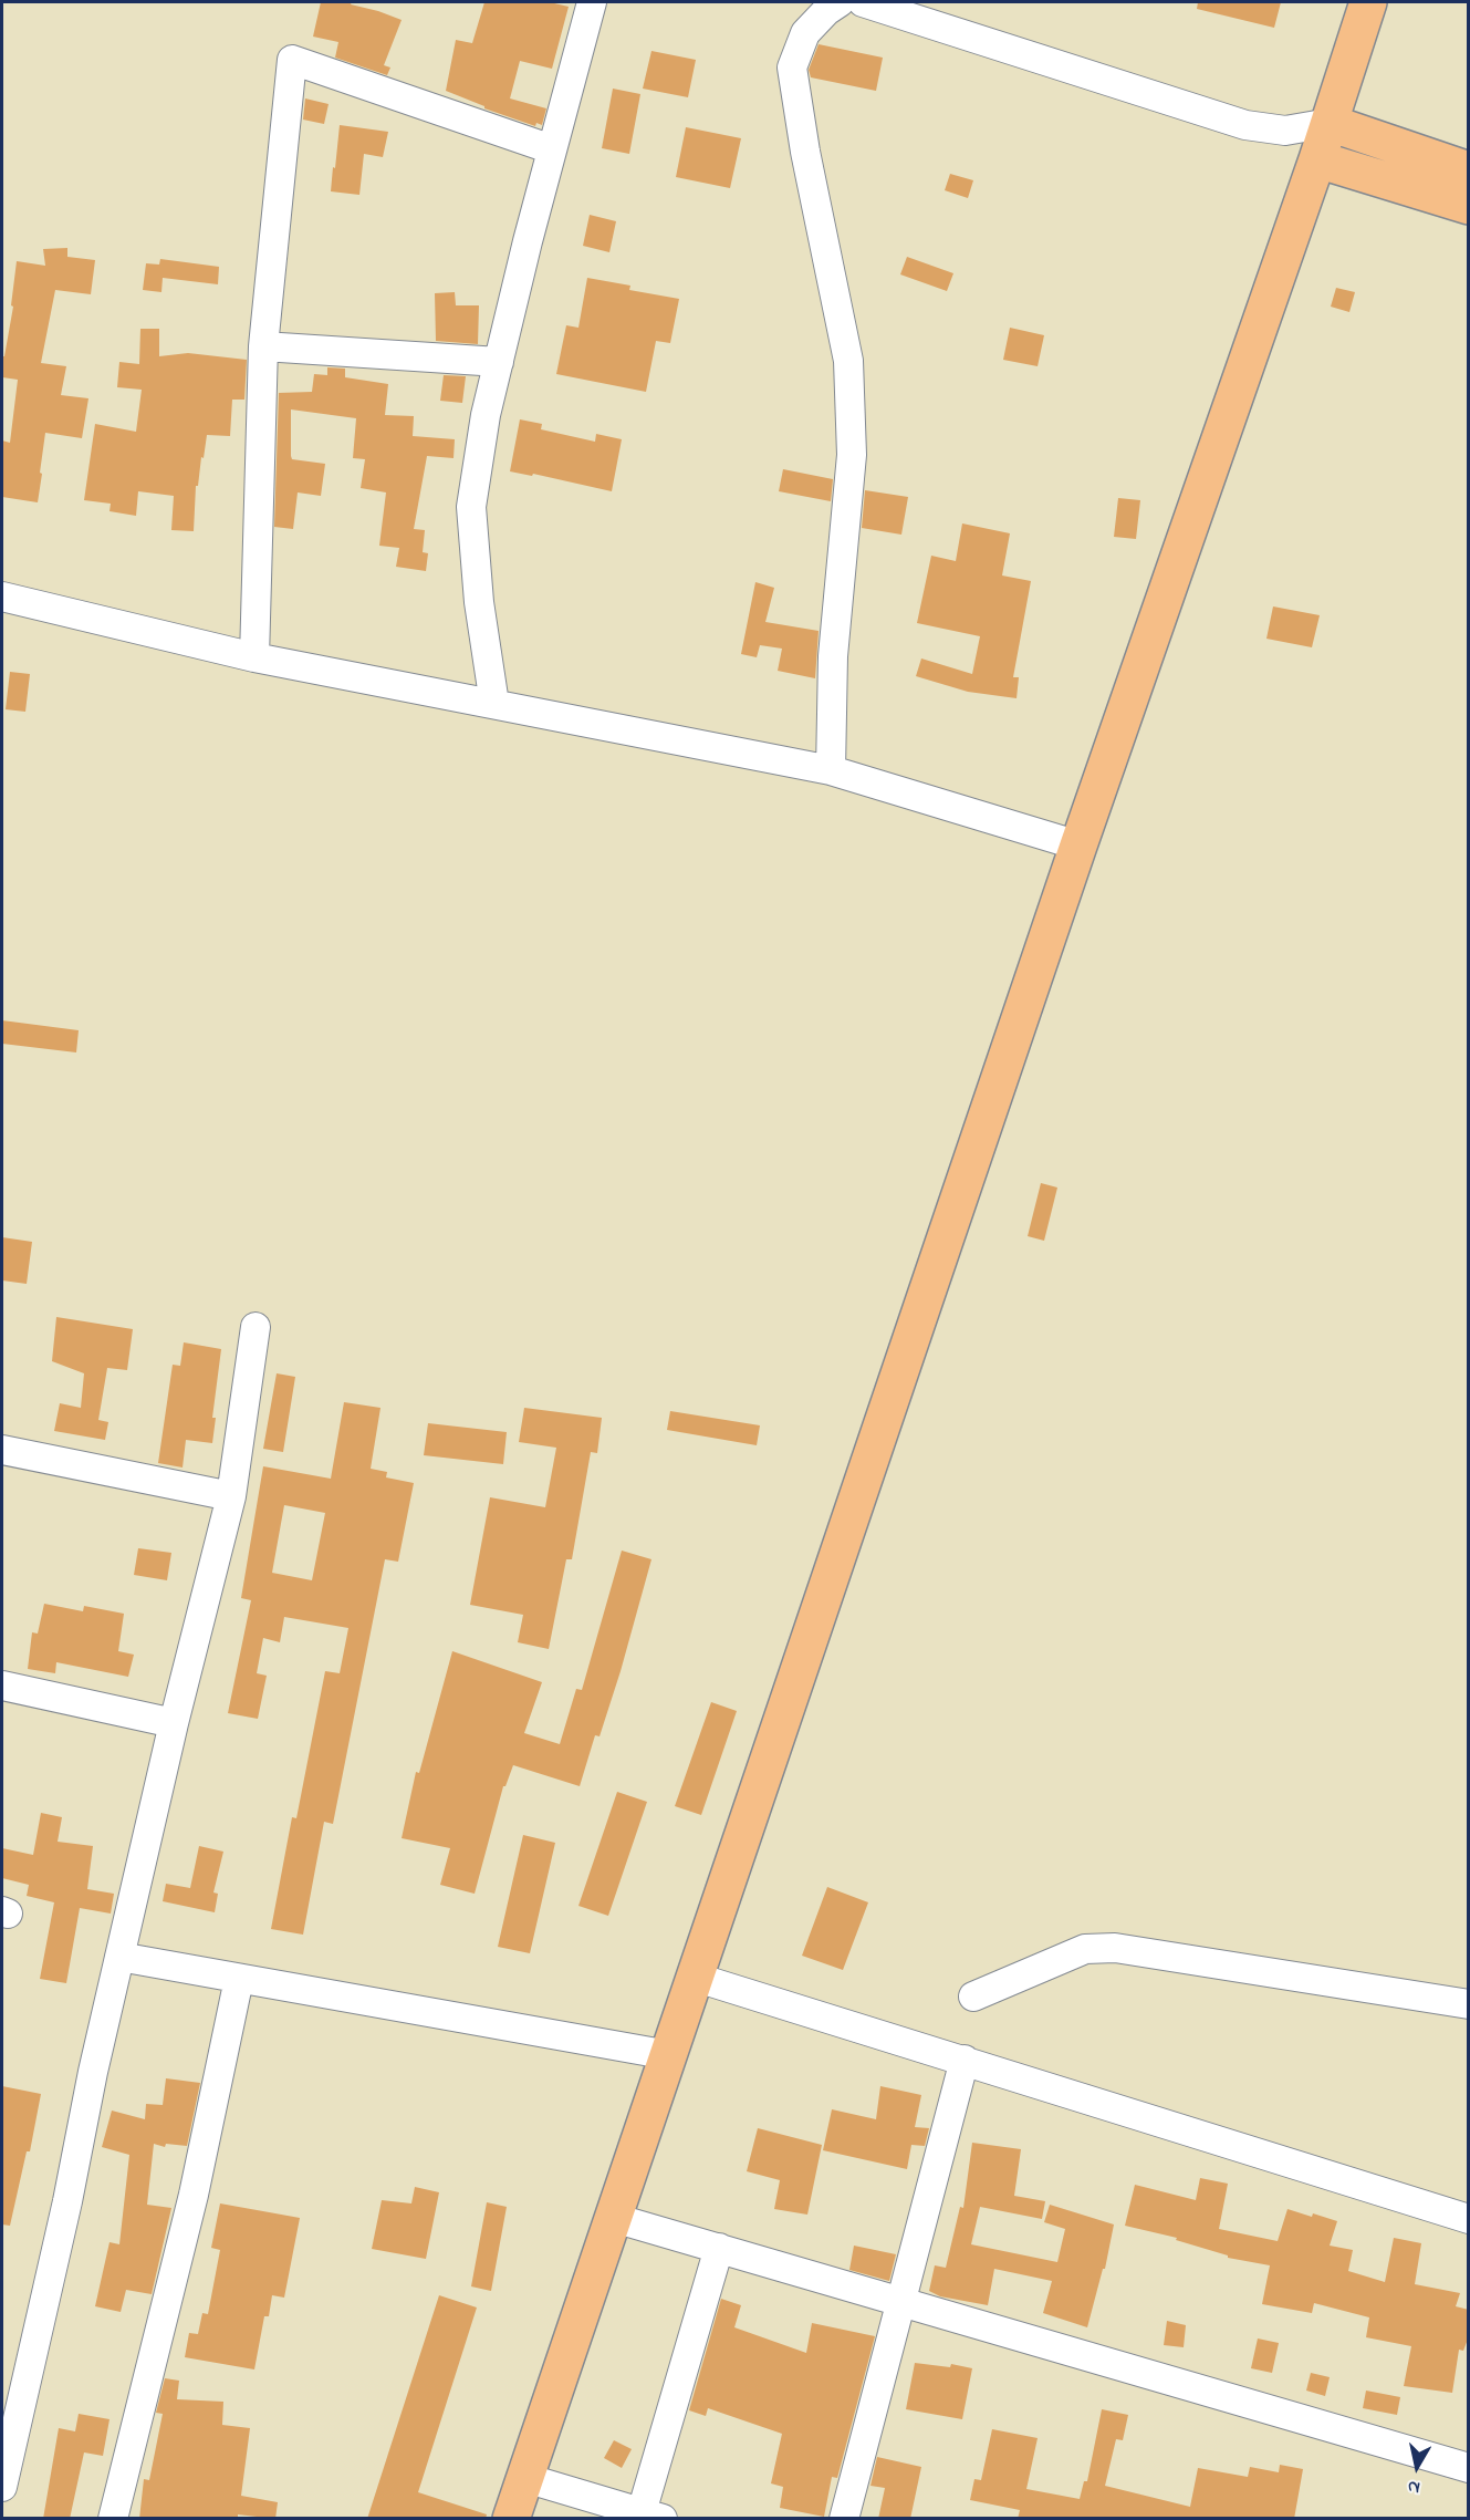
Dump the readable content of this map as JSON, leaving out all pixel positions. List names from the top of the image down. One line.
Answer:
{"north":"bottom"}
